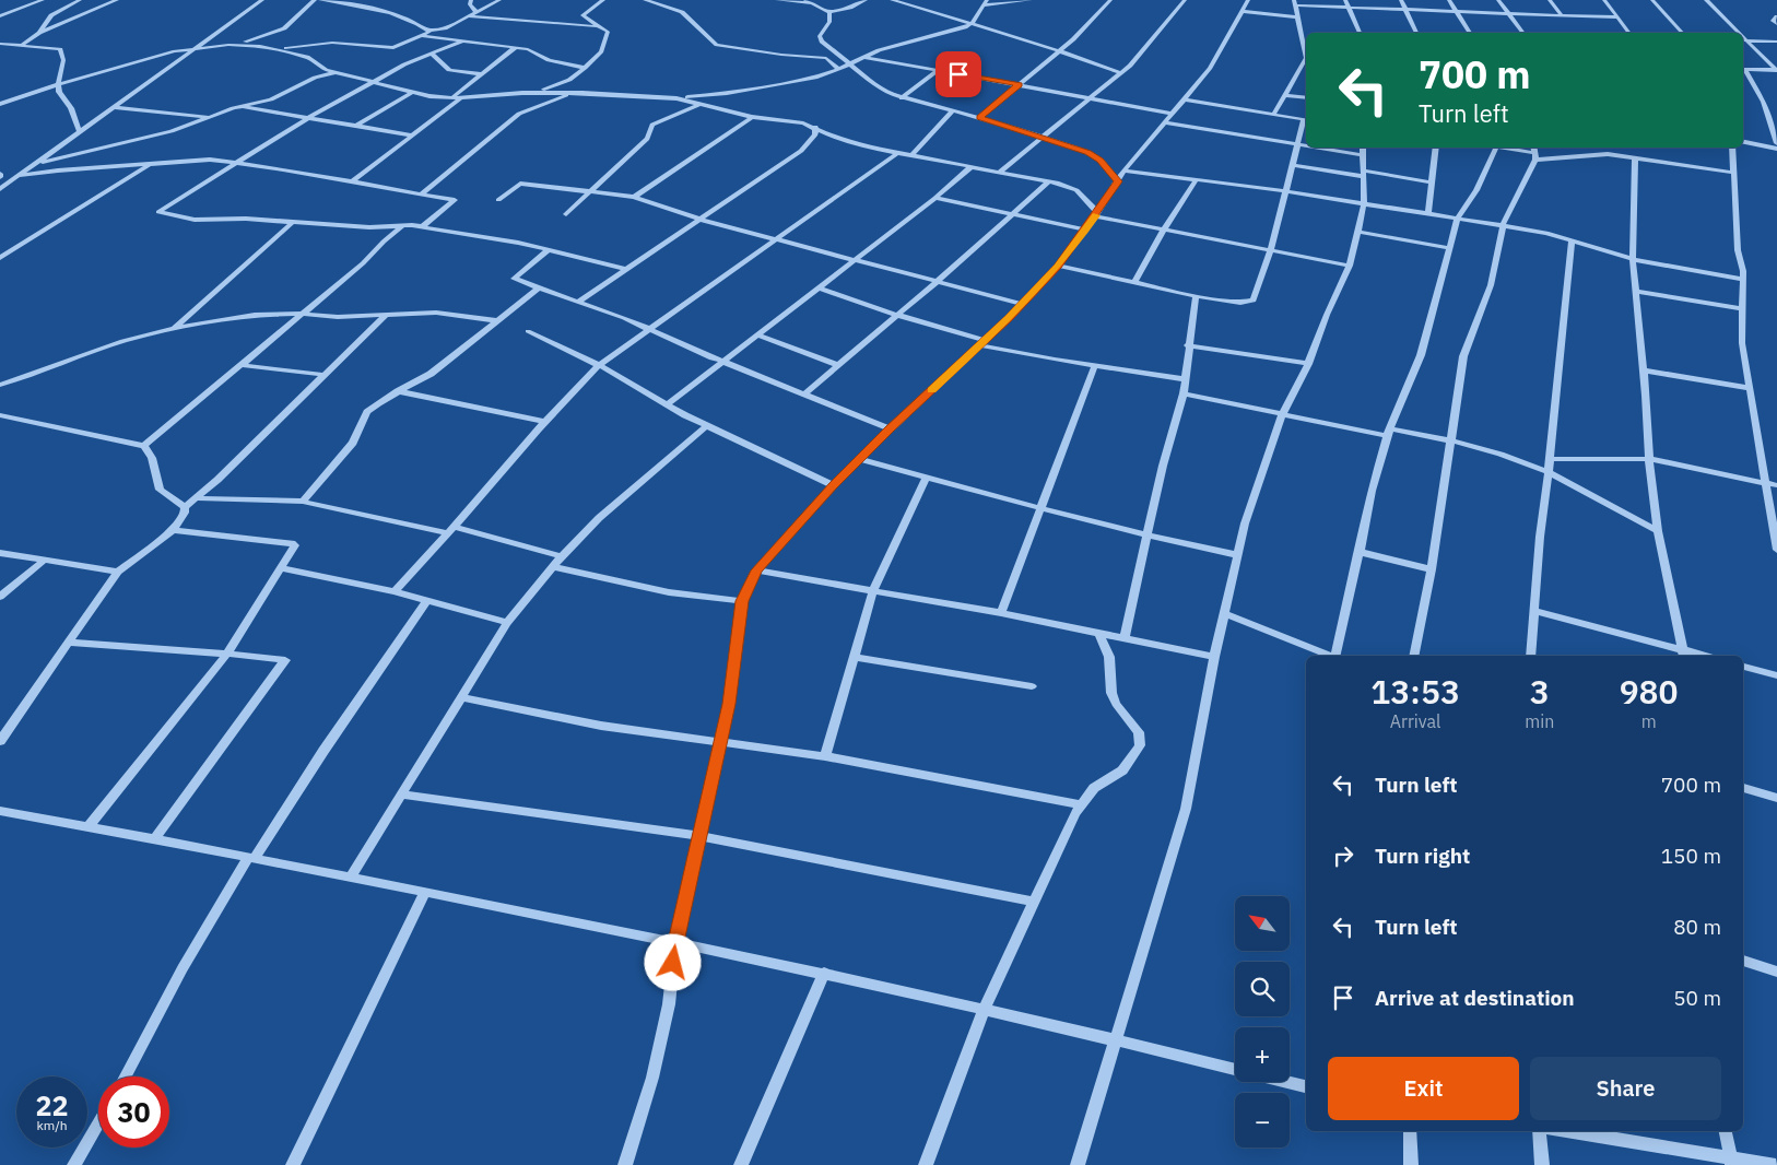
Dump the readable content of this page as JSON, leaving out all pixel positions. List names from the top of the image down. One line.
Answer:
{"north":"top left","page":{"turn":["700 m","Turn left"],"eta":["13:53","Arrival","3","min","980","m"],"list":[{"name":"Turn left","value":"700 m"},{"name":"Turn right","value":"150 m"},{"name":"Turn left","value":"80 m"},{"name":"Arrive at destination","value":"50 m"}],"map_buttons":["+","−"],"buttons":["Exit","Share"],"speed":"22 km/h","limit":"30"}}
